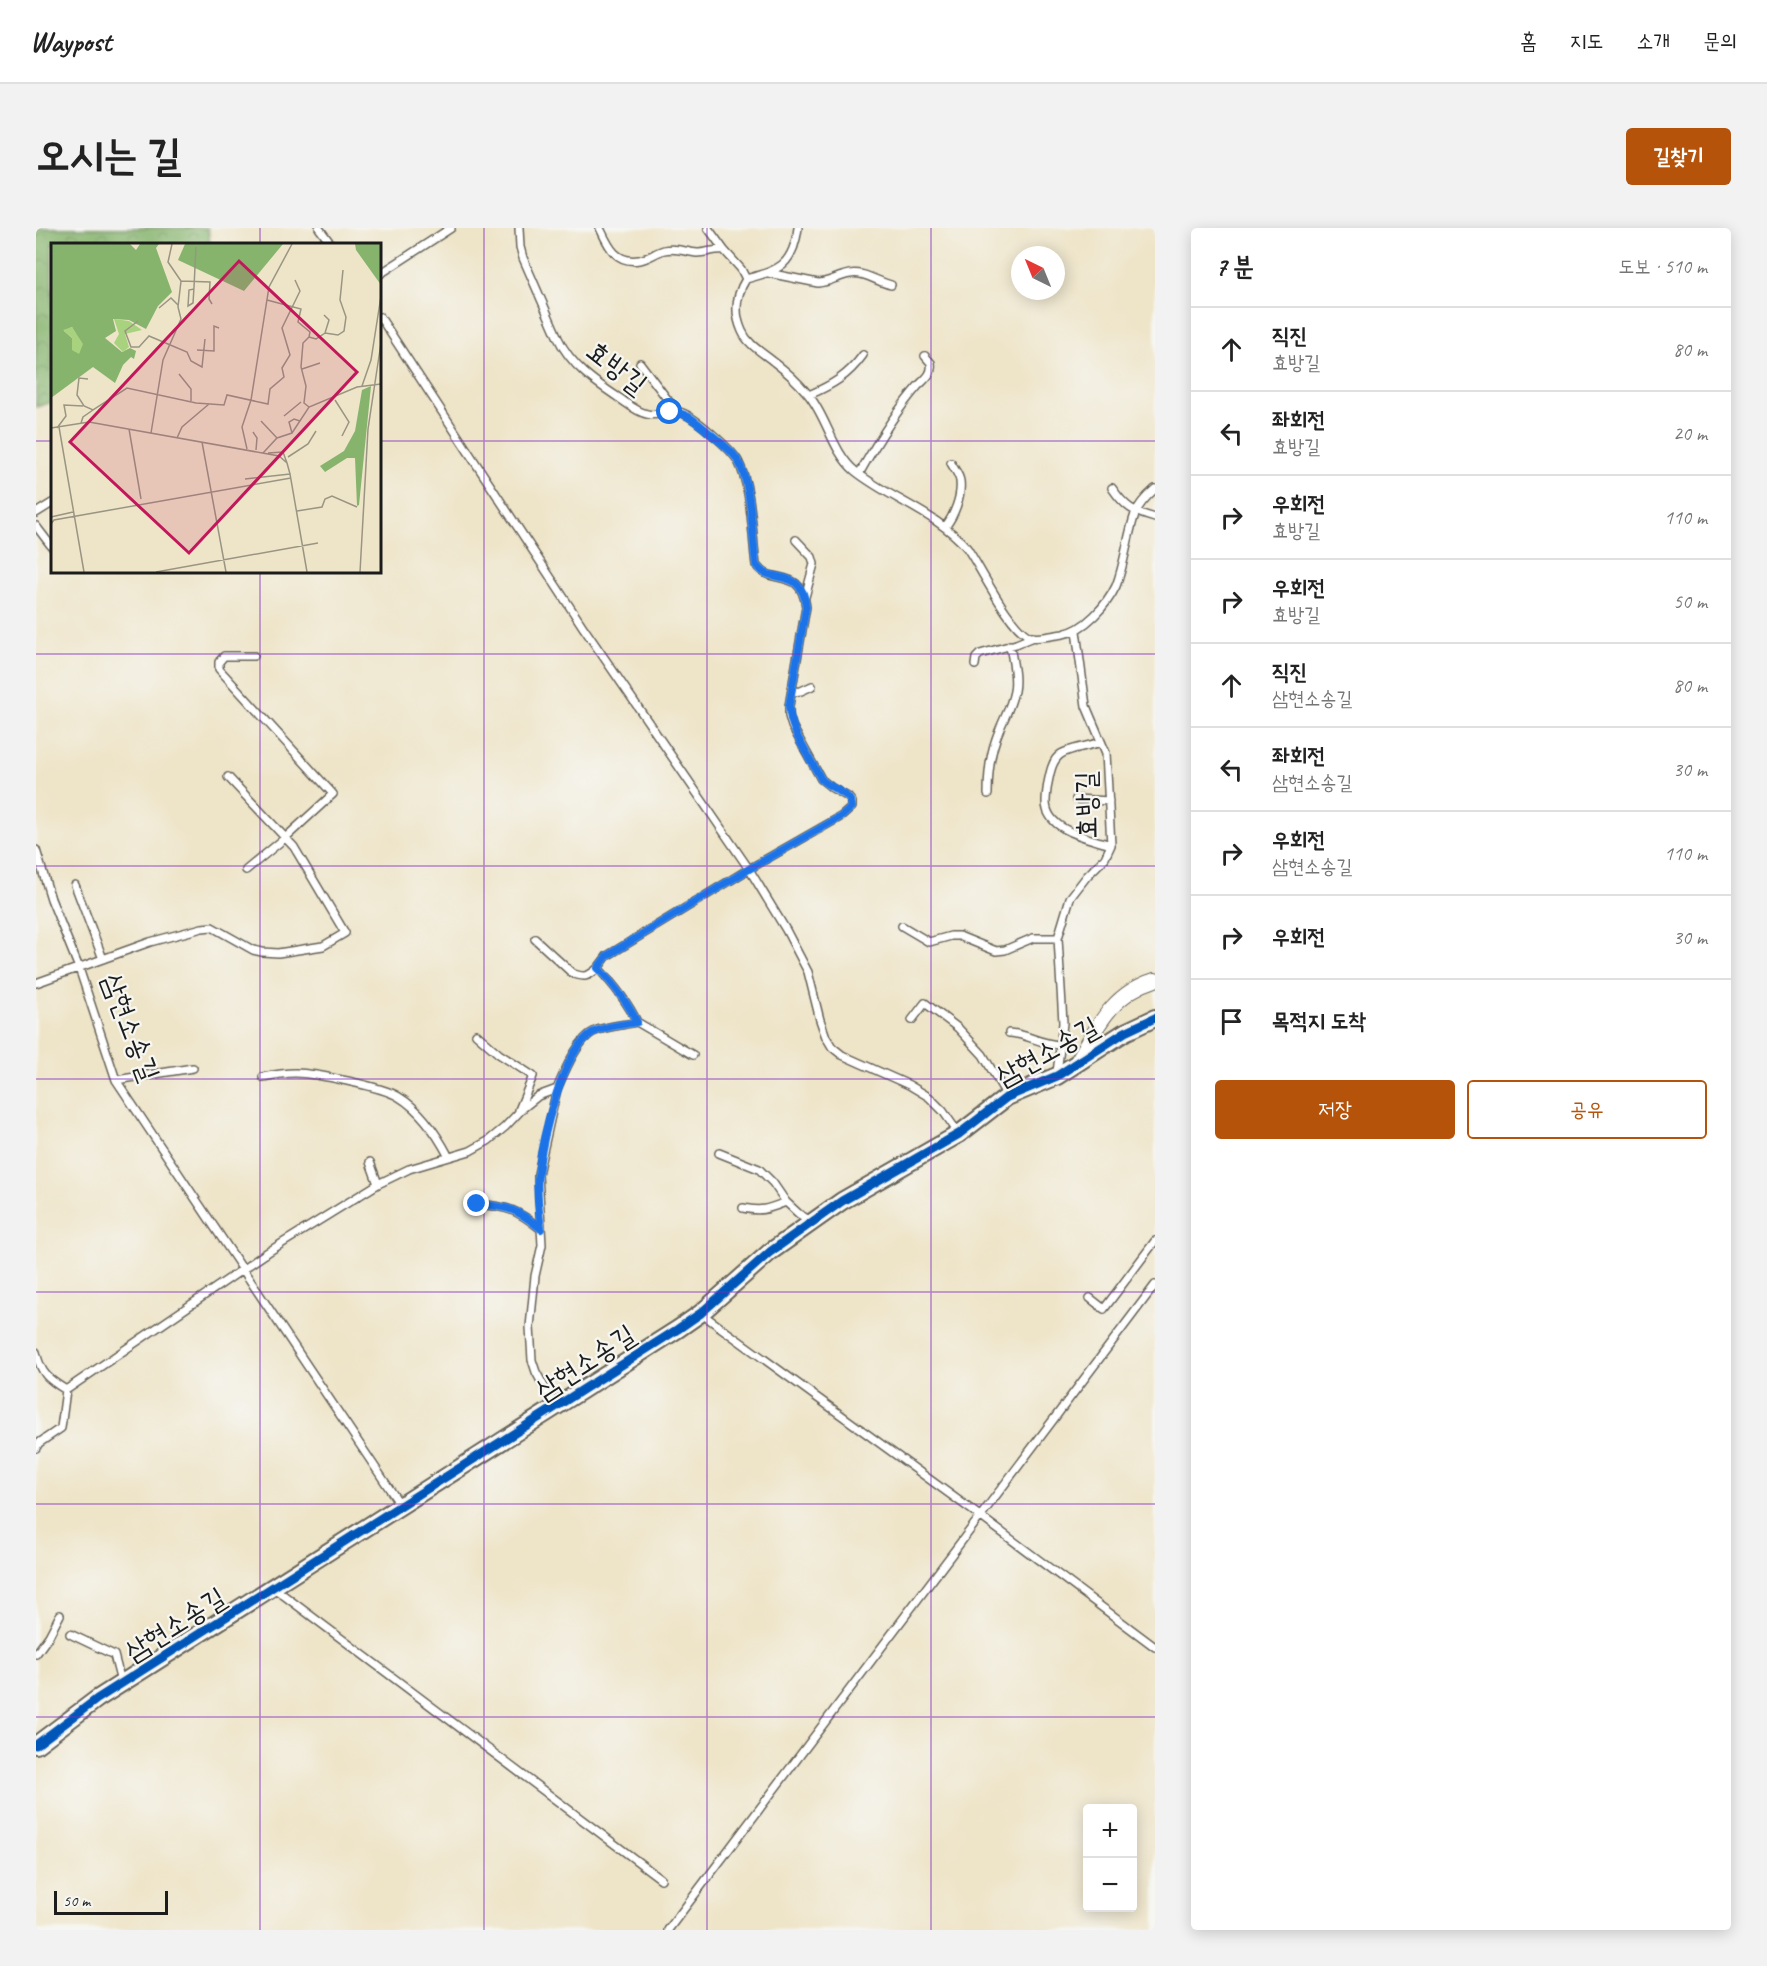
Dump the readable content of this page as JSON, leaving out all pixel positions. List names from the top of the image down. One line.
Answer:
{"streets":{"street":["삼현소송길"],"lane":["효방길"]},"crossings":[["효방길","삼현소송길"]],"scale_bar":"50 m","north":"top left","page":{"header":"Waypost","nav":["홈","지도","소개","문의"],"buttons":["길찾기",["저장","공유"]],"title":"오시는 길","heading":["7 분","도보 · 510 m"],"list":[["직진","효방길","80 m"],["좌회전","효방길","20 m"],["우회전","효방길","110 m"],["우회전","효방길","50 m"],["직진","삼현소송길","80 m"],["좌회전","삼현소송길","30 m"],["우회전","삼현소송길","110 m"],["우회전","30 m"],"목적지 도착"],"map_buttons":["+","−"],"scale":"50 m"}}
